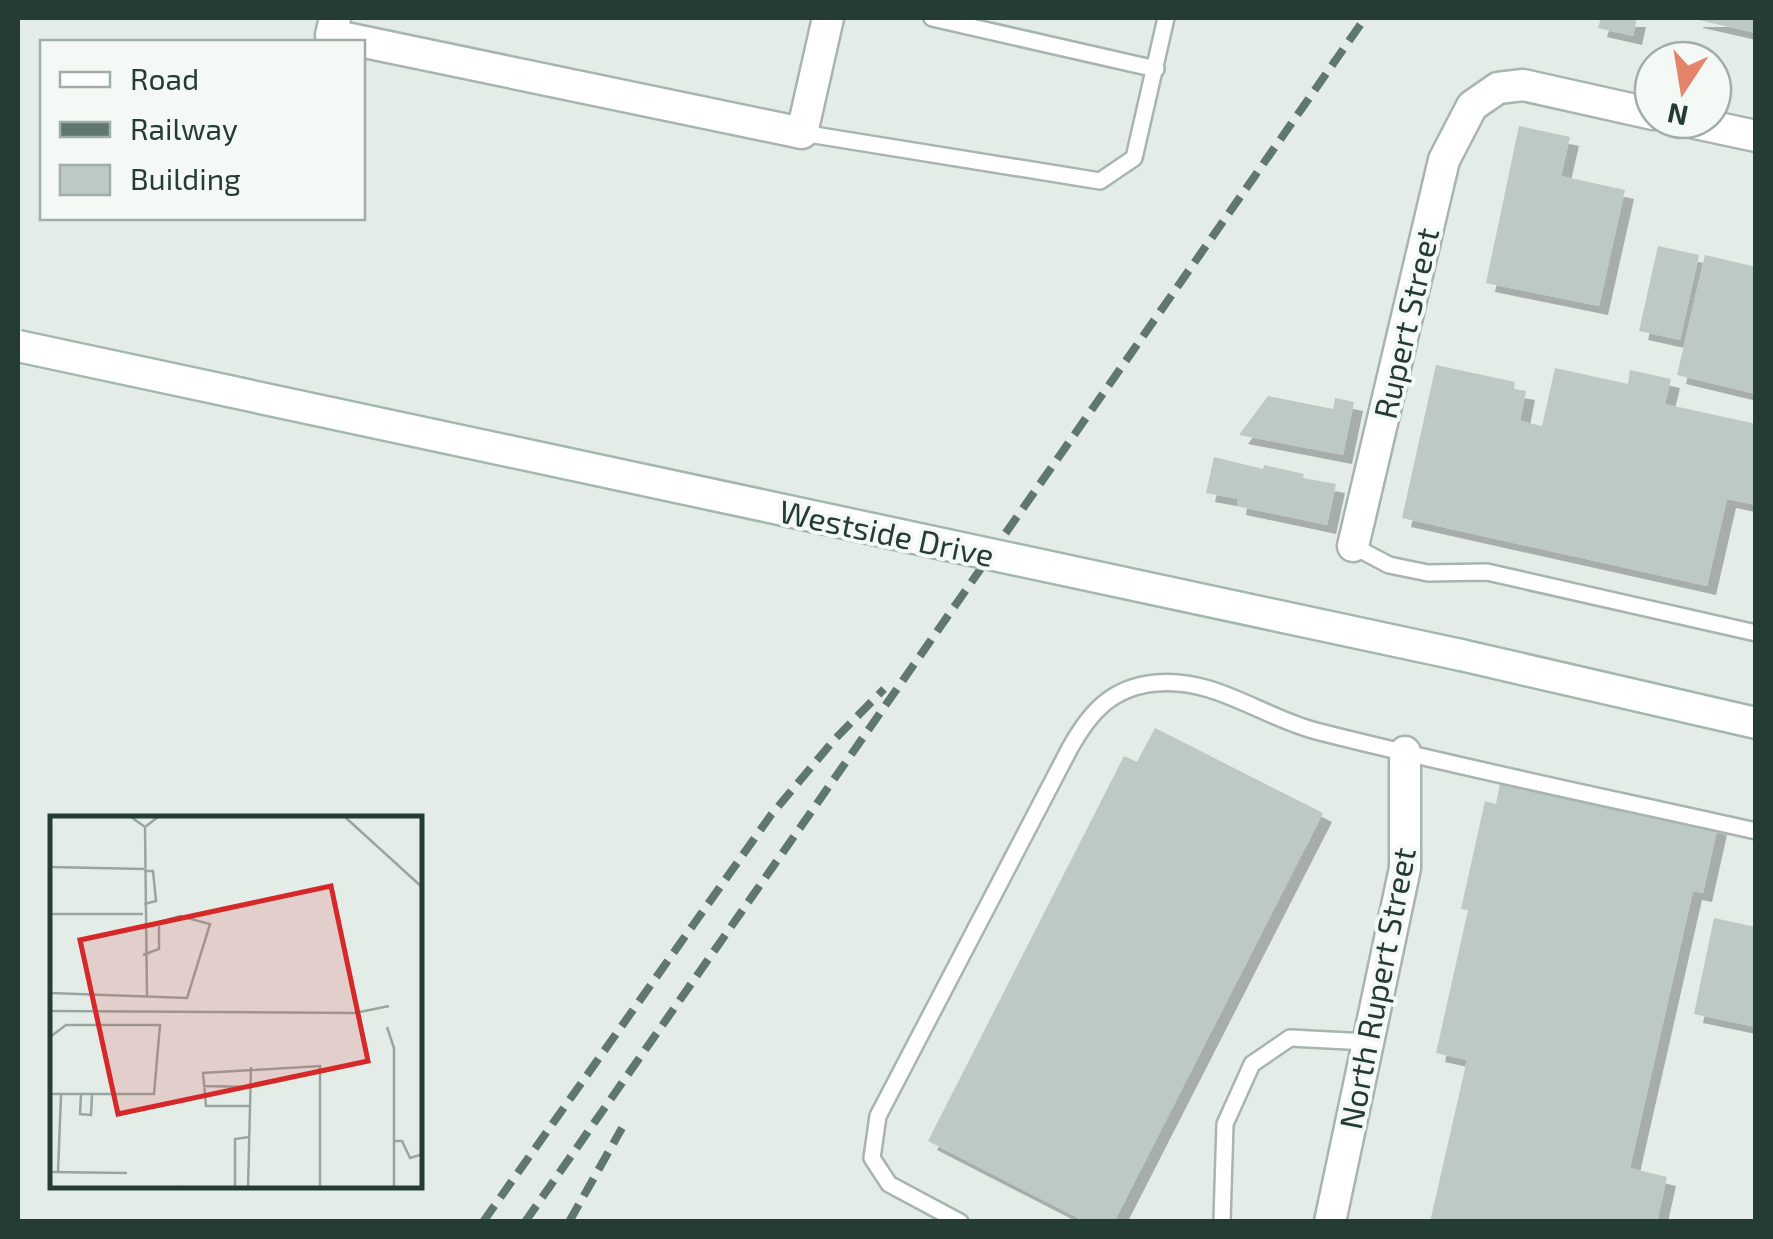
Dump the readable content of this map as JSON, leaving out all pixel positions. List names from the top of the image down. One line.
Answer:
{"streets":{"street":["Rupert Street","Westside Drive","North Rupert Street"]},"legend":["Road","Railway","Building"],"north":"bottom"}
